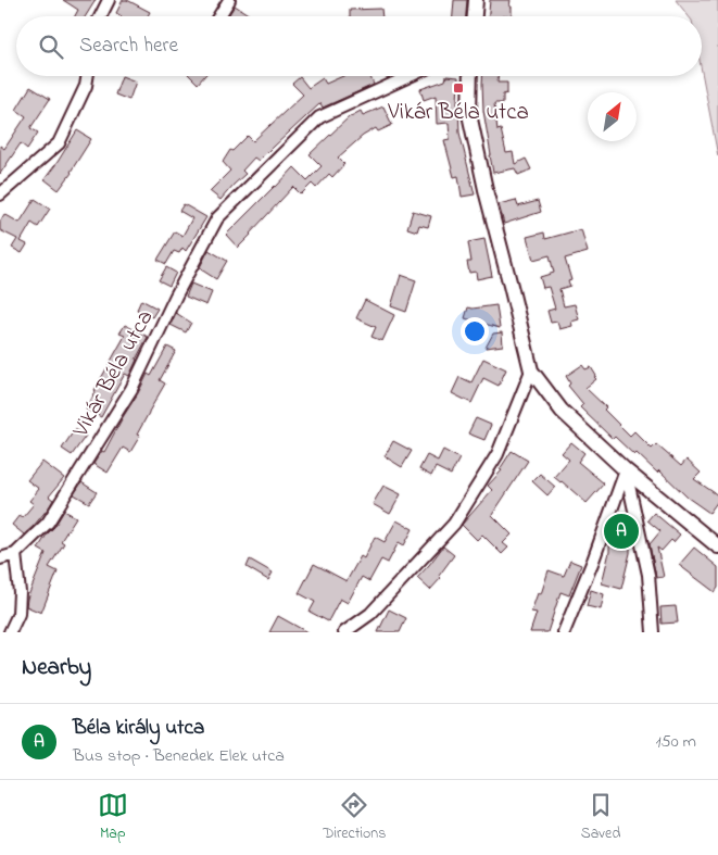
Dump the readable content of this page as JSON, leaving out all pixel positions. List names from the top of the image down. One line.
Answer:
{"streets":{"street":["Vikár Béla utca"]},"places":{"transit":["Vikár Béla utca"]},"north":"top right","page":{"search":"Search here","pins":"A","heading":"Nearby","list":[{"mark":"A","name":"Béla király utca","note":"Bus stop · Benedek Elek utca","value":"150 m"}],"nav":["Map","Directions","Saved"]}}
